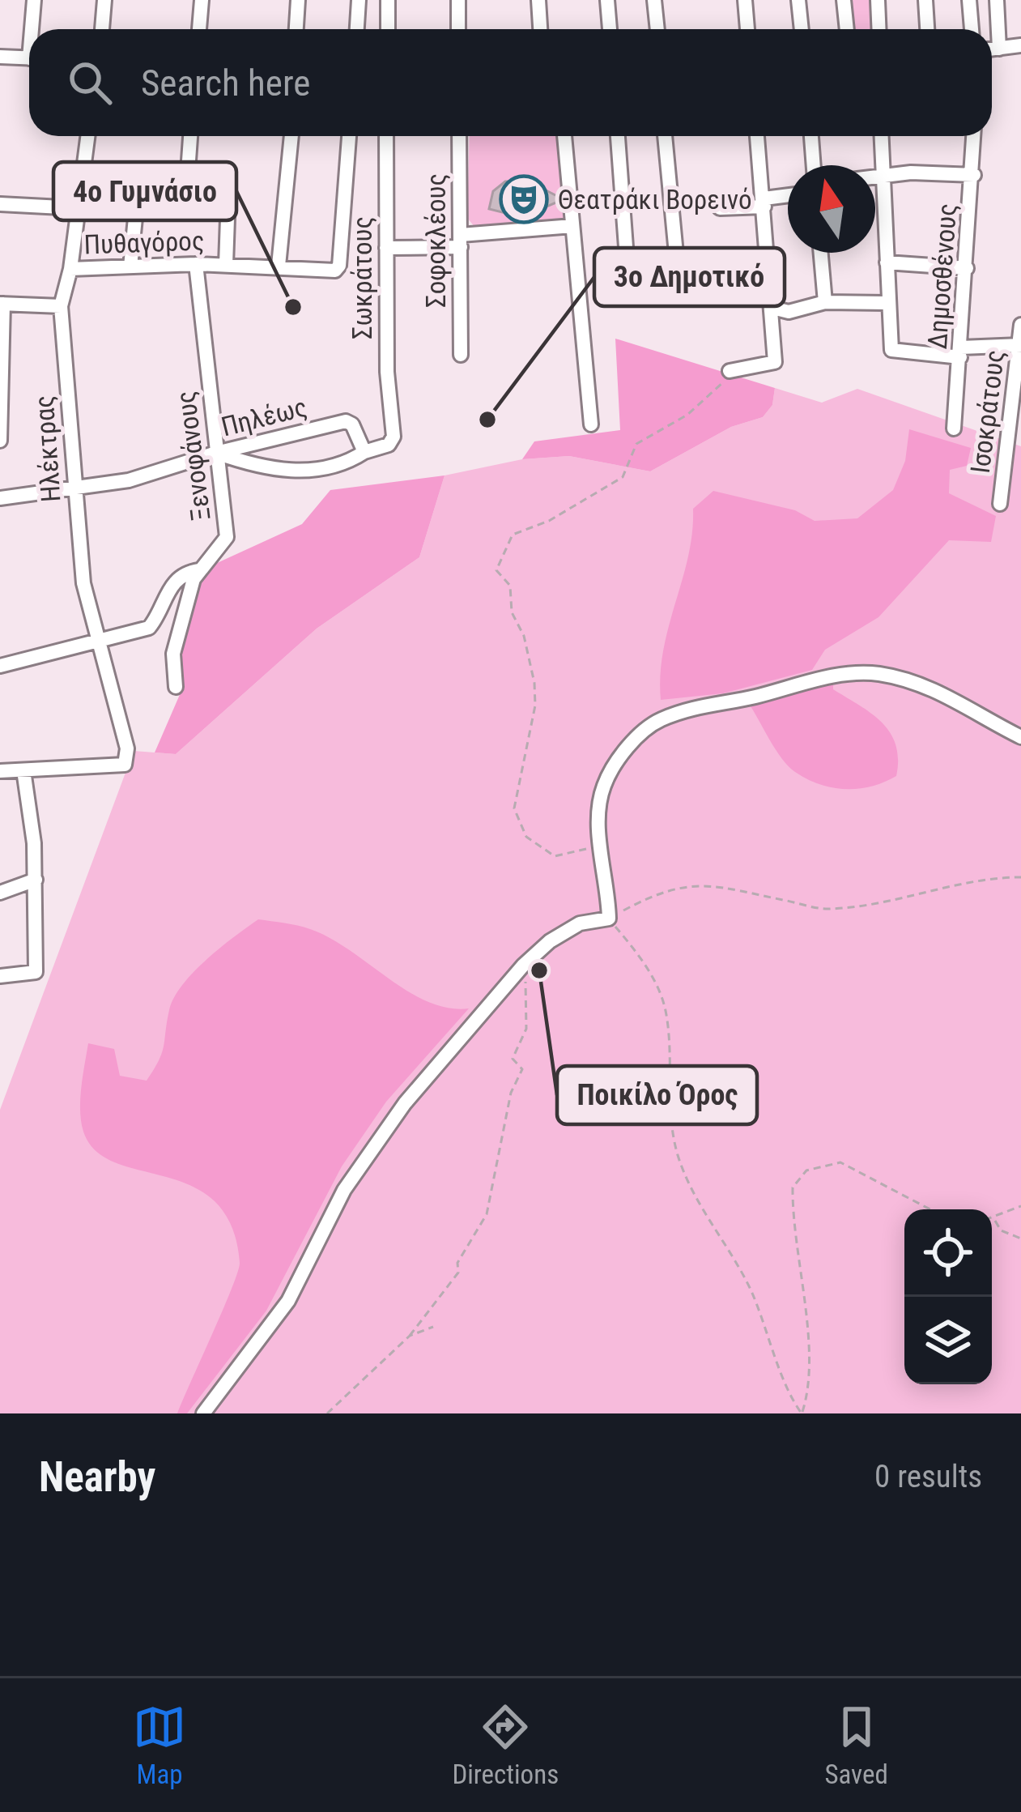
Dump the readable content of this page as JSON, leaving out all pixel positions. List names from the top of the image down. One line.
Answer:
{"streets":{"street":["Σοφοκλέους","Πυθαγόρος","Δημοσθένους","Σωκράτους","Ισοκράτους","Πηλέως","Ηλέκτρας","Ξενοφάνους"]},"crossings":[["Πυθαγόρος","Ηλέκτρας"],["Πυθαγόρος","Ξενοφάνους"],["Σωκράτους","Πηλέως"],["Πηλέως","Ηλέκτρας"],["Πηλέως","Ξενοφάνους"]],"places":{"theatre":["Θεατράκι Βορεινό"],"other":["4ο Γυμνάσιο","3ο Δημοτικό","Ποικίλο Όρος"]},"north":"top","page":{"search":"Search here","heading":["Nearby","0 results"],"nav":["Map","Directions","Saved"]}}
